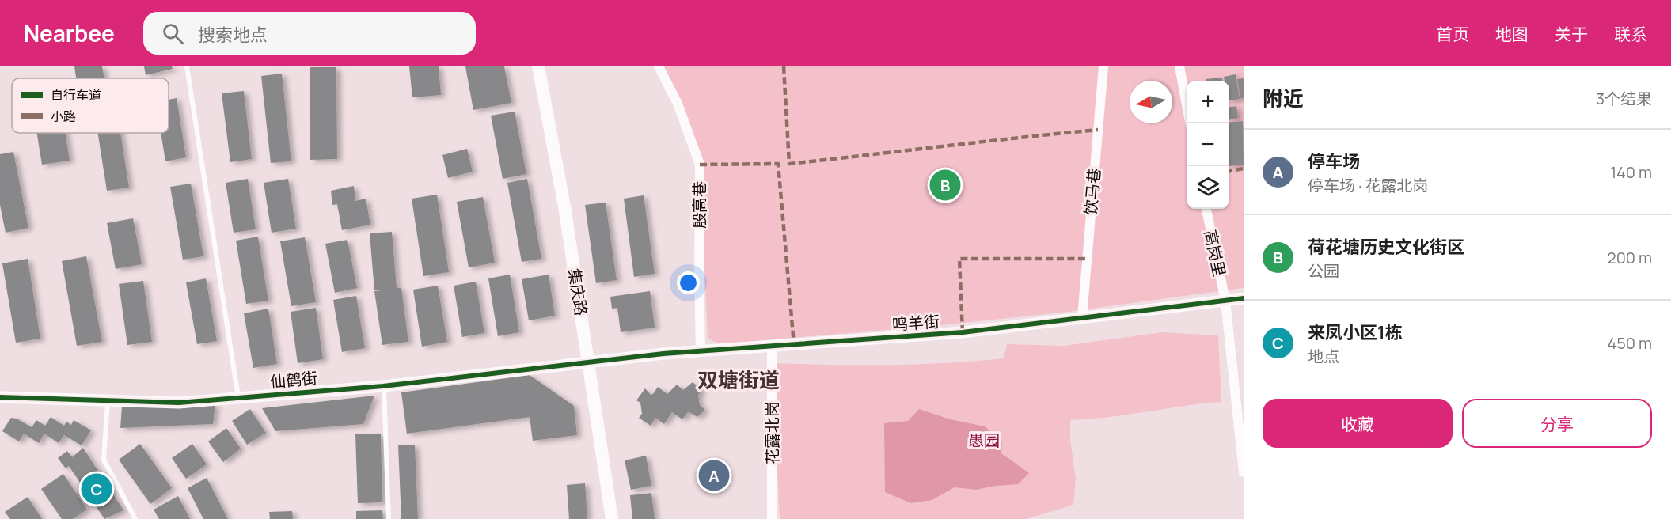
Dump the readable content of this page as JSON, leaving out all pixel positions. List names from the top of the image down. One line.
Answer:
{"streets":{"main road":["集庆路"],"street":["饮马巷","殷高巷","高岗里","鸣羊街","仙鹤街","花露北岗"]},"crossings":[["饮马巷","鸣羊街"],["殷高巷","鸣羊街"],["高岗里","鸣羊街"],["集庆路","鸣羊街"],["集庆路","仙鹤街"],["鸣羊街","仙鹤街"],["鸣羊街","花露北岗"]],"districts":["双塘街道"],"parks":["愚园"],"legend":["自行车道","小路"],"north":"left","page":{"header":"Nearbee","search":"搜索地点","nav":["首页","地图","关于","联系"],"heading":["附近","3个结果"],"map_buttons":["+","−"],"list":[{"mark":"A","name":"停车场","note":"停车场 · 花露北岗","value":"140 m"},{"mark":"B","name":"荷花塘历史文化街区","note":"公园","value":"200 m"},{"mark":"C","name":"来凤小区1栋","note":"地点","value":"450 m"}],"pins":["B","A","C"],"buttons":["收藏","分享"]}}
